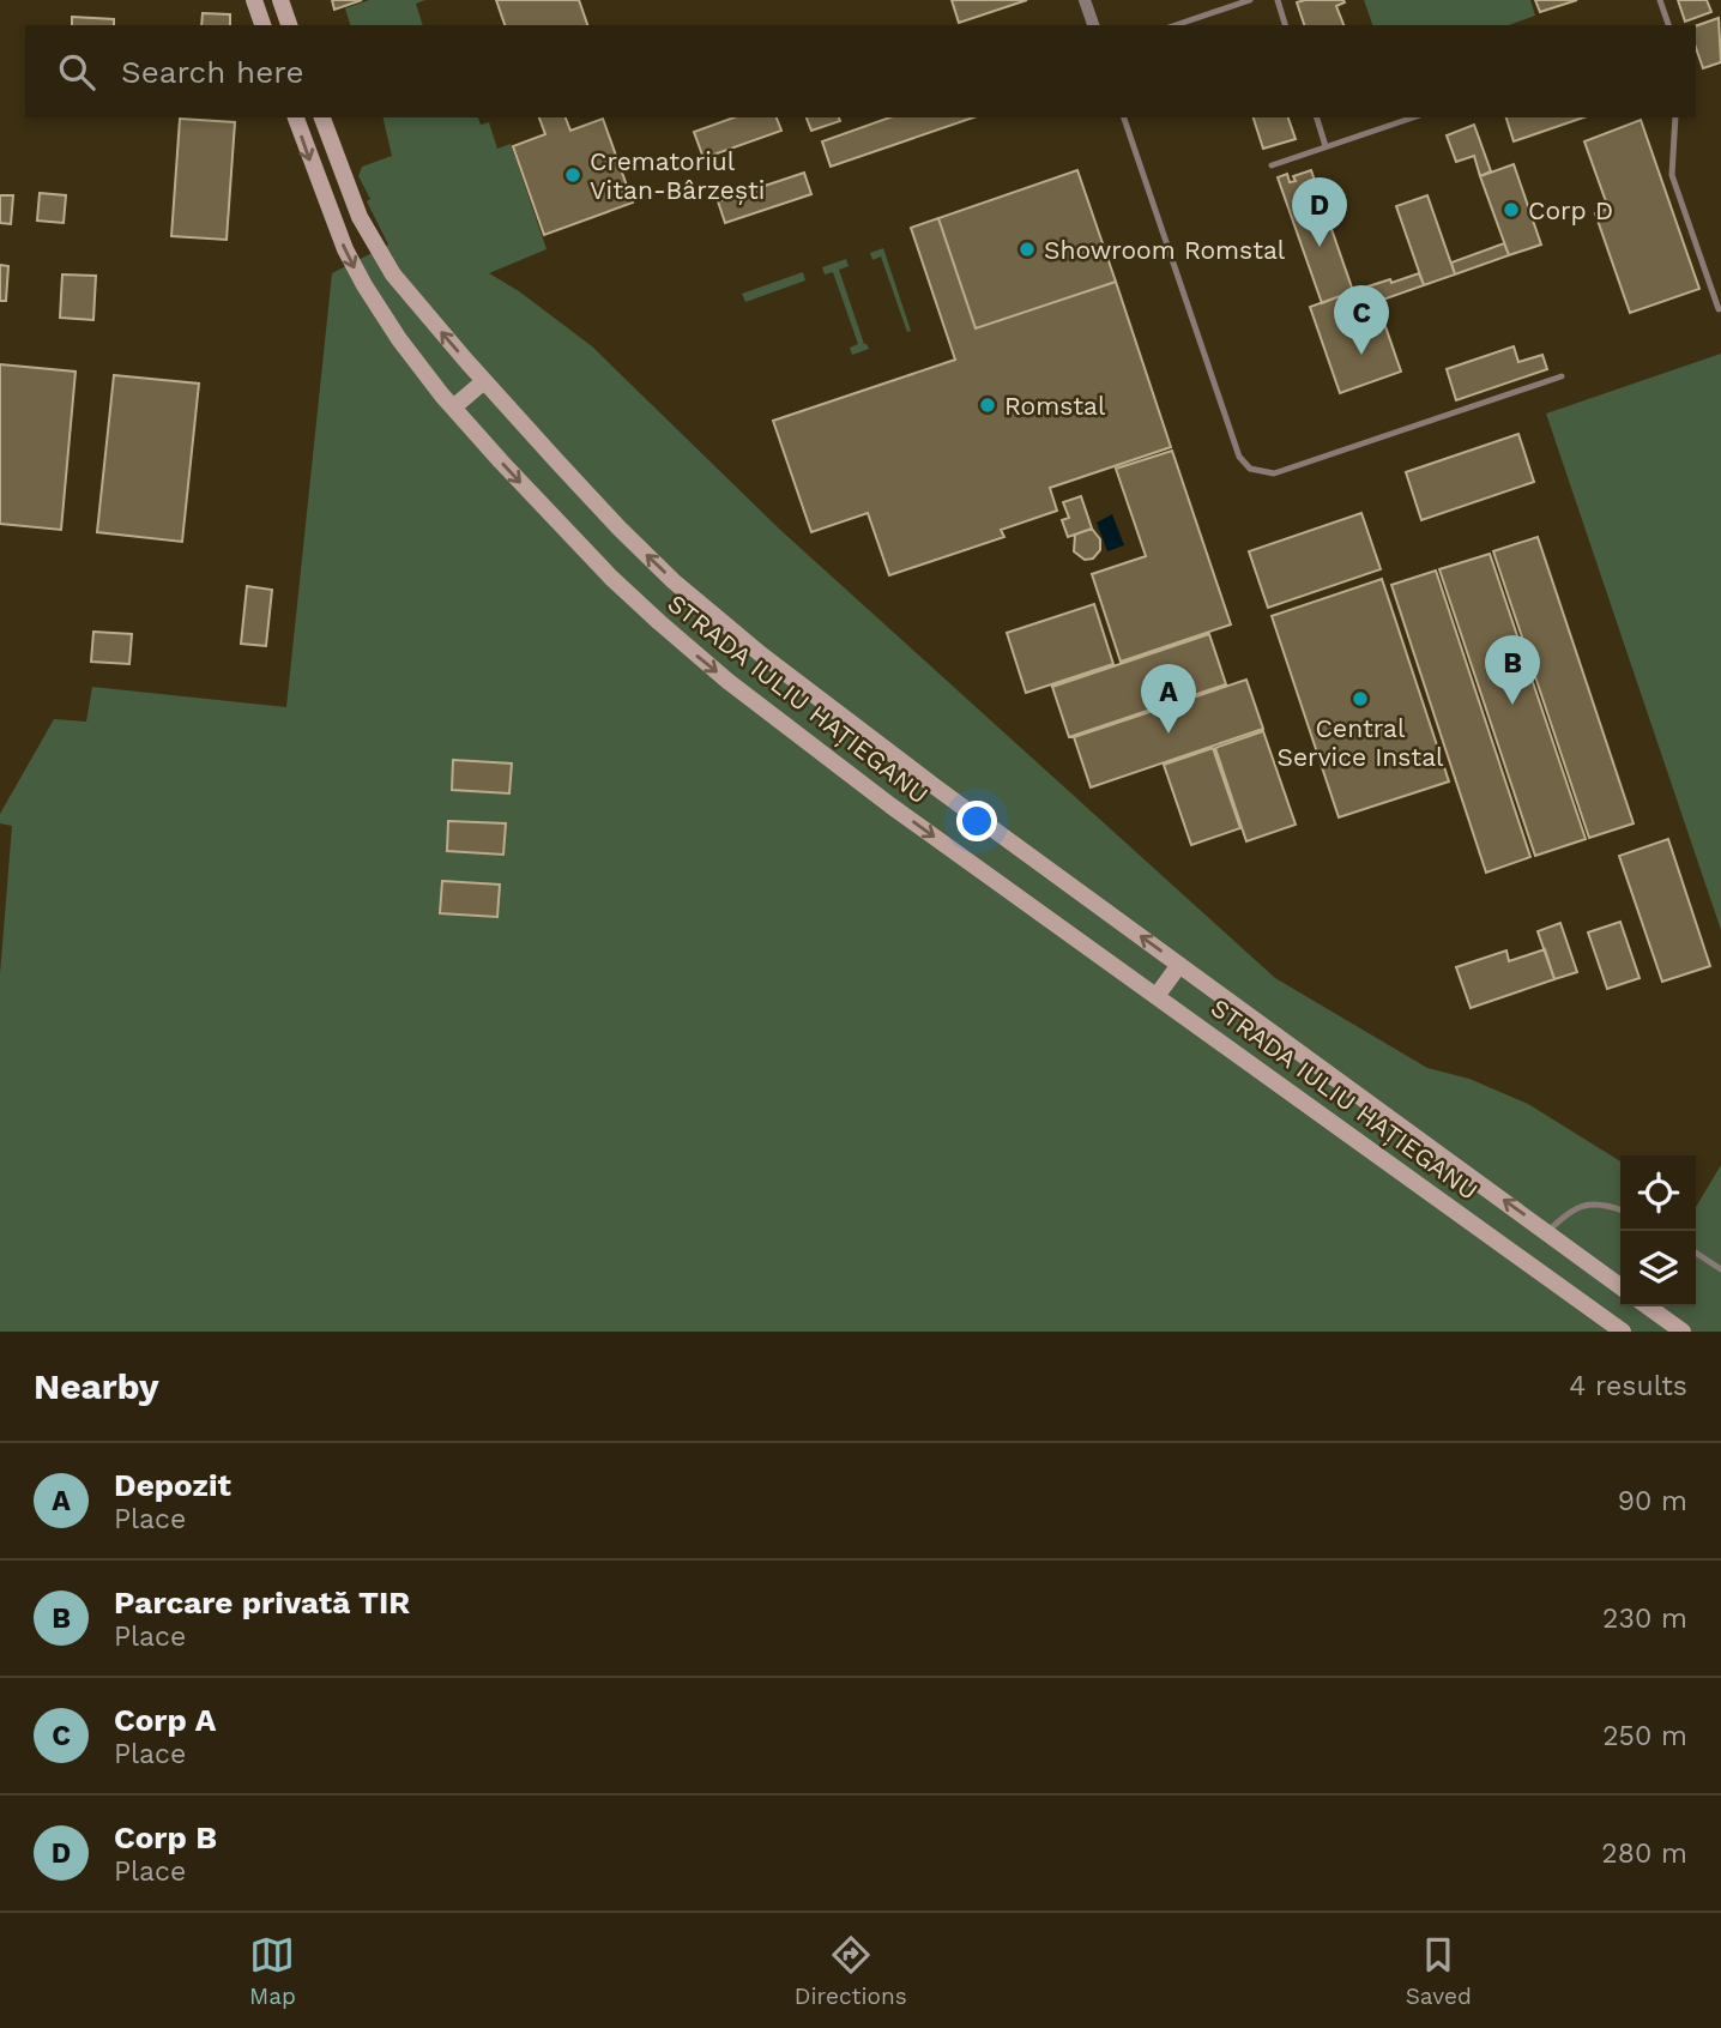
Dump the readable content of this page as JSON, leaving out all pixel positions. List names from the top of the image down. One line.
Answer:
{"streets":{"main road":["STRADA IULIU HAȚIEGANU"]},"places":["Crematoriul Vitan-Bârzești","Corp D","Showroom Romstal","Romstal","Central Service Instal"],"page":{"search":"Search here","pins":["D","C","B","A"],"heading":["Nearby","4 results"],"list":[{"mark":"A","name":"Depozit","note":"Place","value":"90 m"},{"mark":"B","name":"Parcare privată TIR","note":"Place","value":"230 m"},{"mark":"C","name":"Corp A","note":"Place","value":"250 m"},{"mark":"D","name":"Corp B","note":"Place","value":"280 m"}],"nav":["Map","Directions","Saved"]}}
